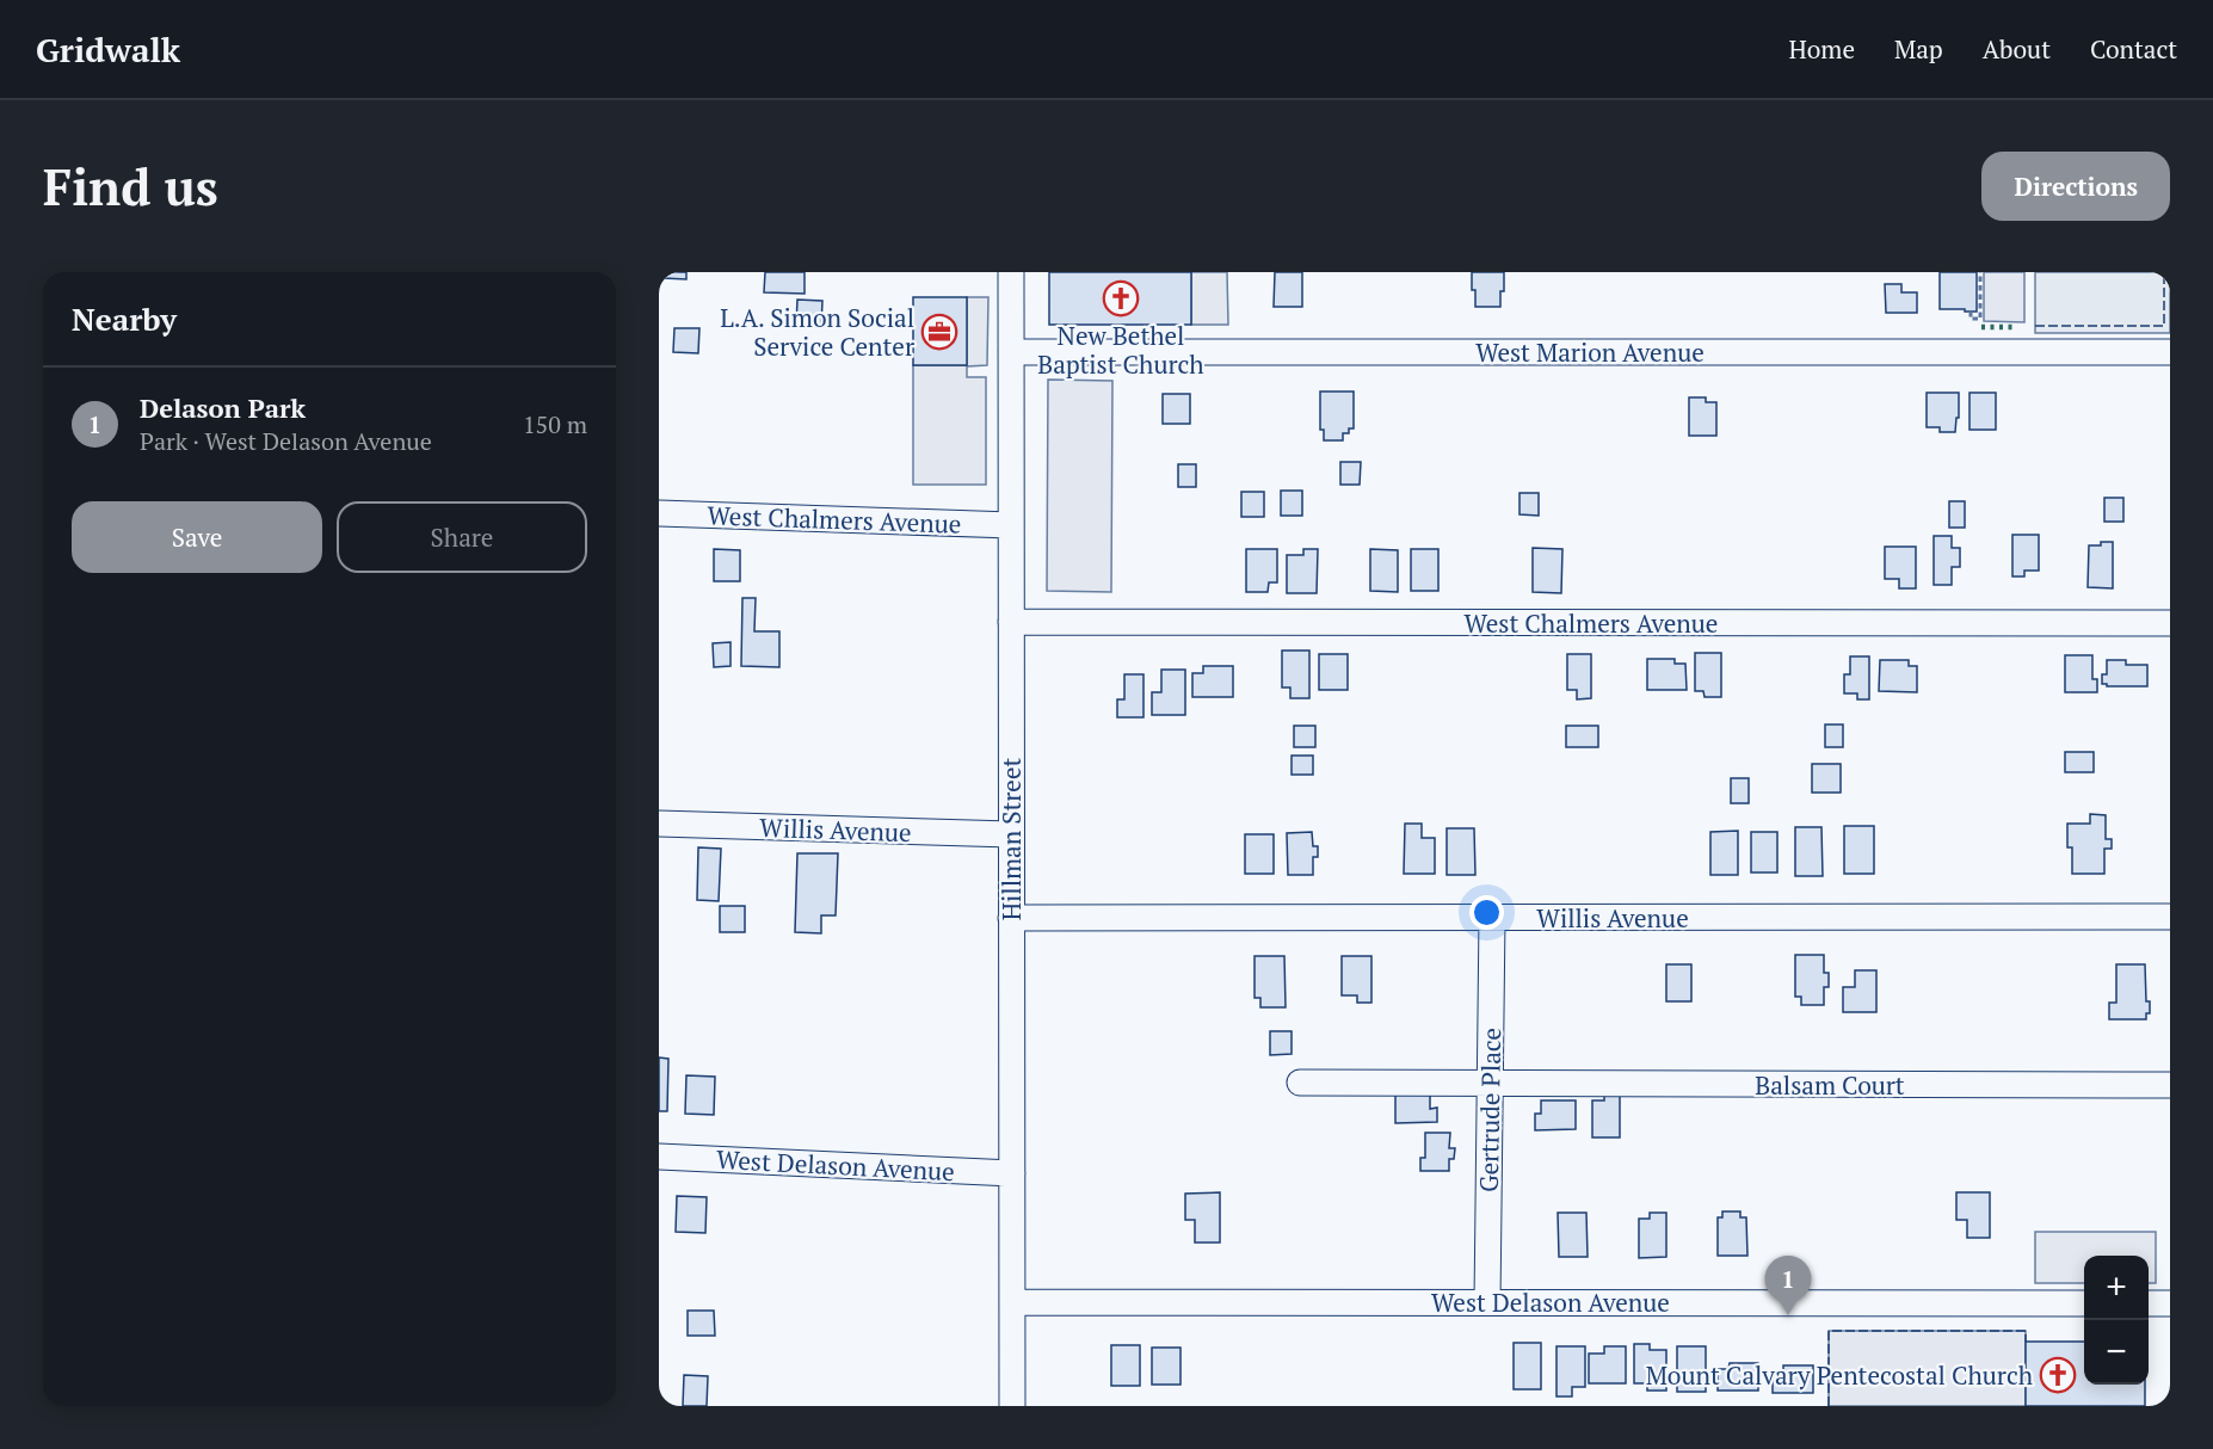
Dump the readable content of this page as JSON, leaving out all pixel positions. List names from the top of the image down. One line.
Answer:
{"streets":{"street":["West Marion Avenue","West Chalmers Avenue","Willis Avenue","Hillman Street","Balsam Court","Gertrude Place","West Delason Avenue"]},"crossings":[["West Marion Avenue","Hillman Street"],["West Chalmers Avenue","Hillman Street"],["Willis Avenue","Hillman Street"],["Willis Avenue","Gertrude Place"],["Hillman Street","West Delason Avenue"],["Balsam Court","Gertrude Place"],["Gertrude Place","West Delason Avenue"]],"places":{"church":["New Bethel Baptist Church","Mount Calvary Pentecostal Church"],"office":["L.A. Simon Social Service Center"]},"page":{"header":"Gridwalk","nav":["Home","Map","About","Contact"],"buttons":["Directions",["Save","Share"]],"title":"Find us","heading":"Nearby","list":[{"mark":"1","name":"Delason Park","note":"Park · West Delason Avenue","value":"150 m"}],"map_buttons":["+","−"],"pins":"1"}}
